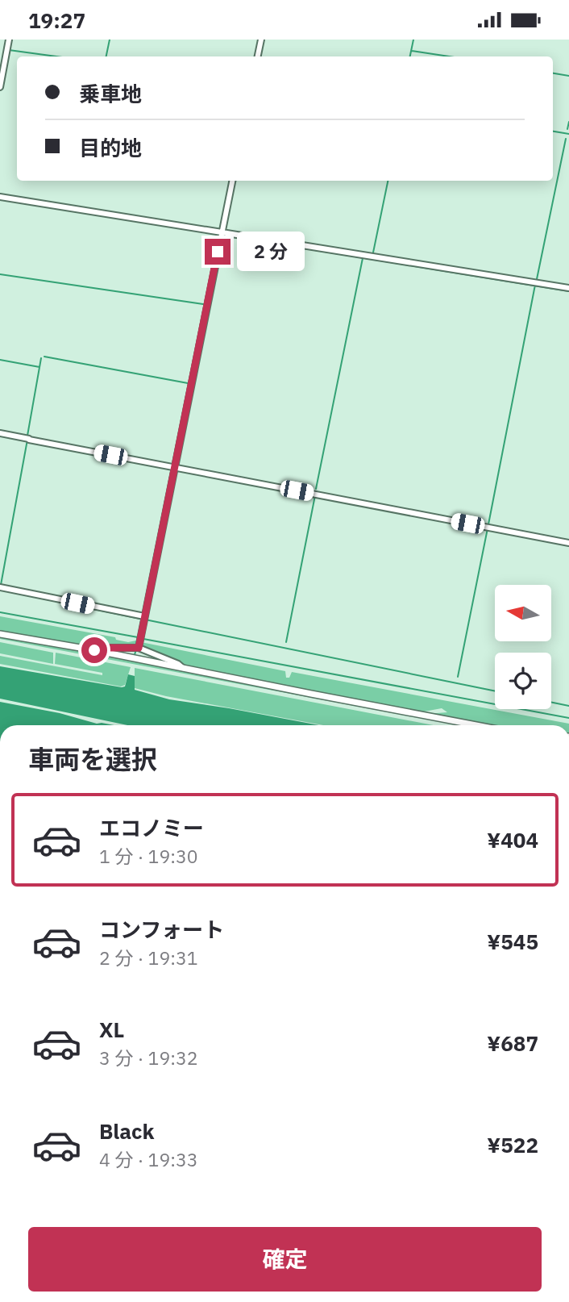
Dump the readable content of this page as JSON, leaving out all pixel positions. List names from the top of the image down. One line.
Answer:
{"north":"left","page":{"status":"19:27","banner":["乗車地","目的地"],"bubble":"2 分","heading":"車両を選択","list":[{"name":"エコノミー","note":"1 分 · 19:30","value":"¥404"},{"name":"コンフォート","note":"2 分 · 19:31","value":"¥545"},{"name":"XL","note":"3 分 · 19:32","value":"¥687"},{"name":"Black","note":"4 分 · 19:33","value":"¥522"}],"buttons":"確定"}}
